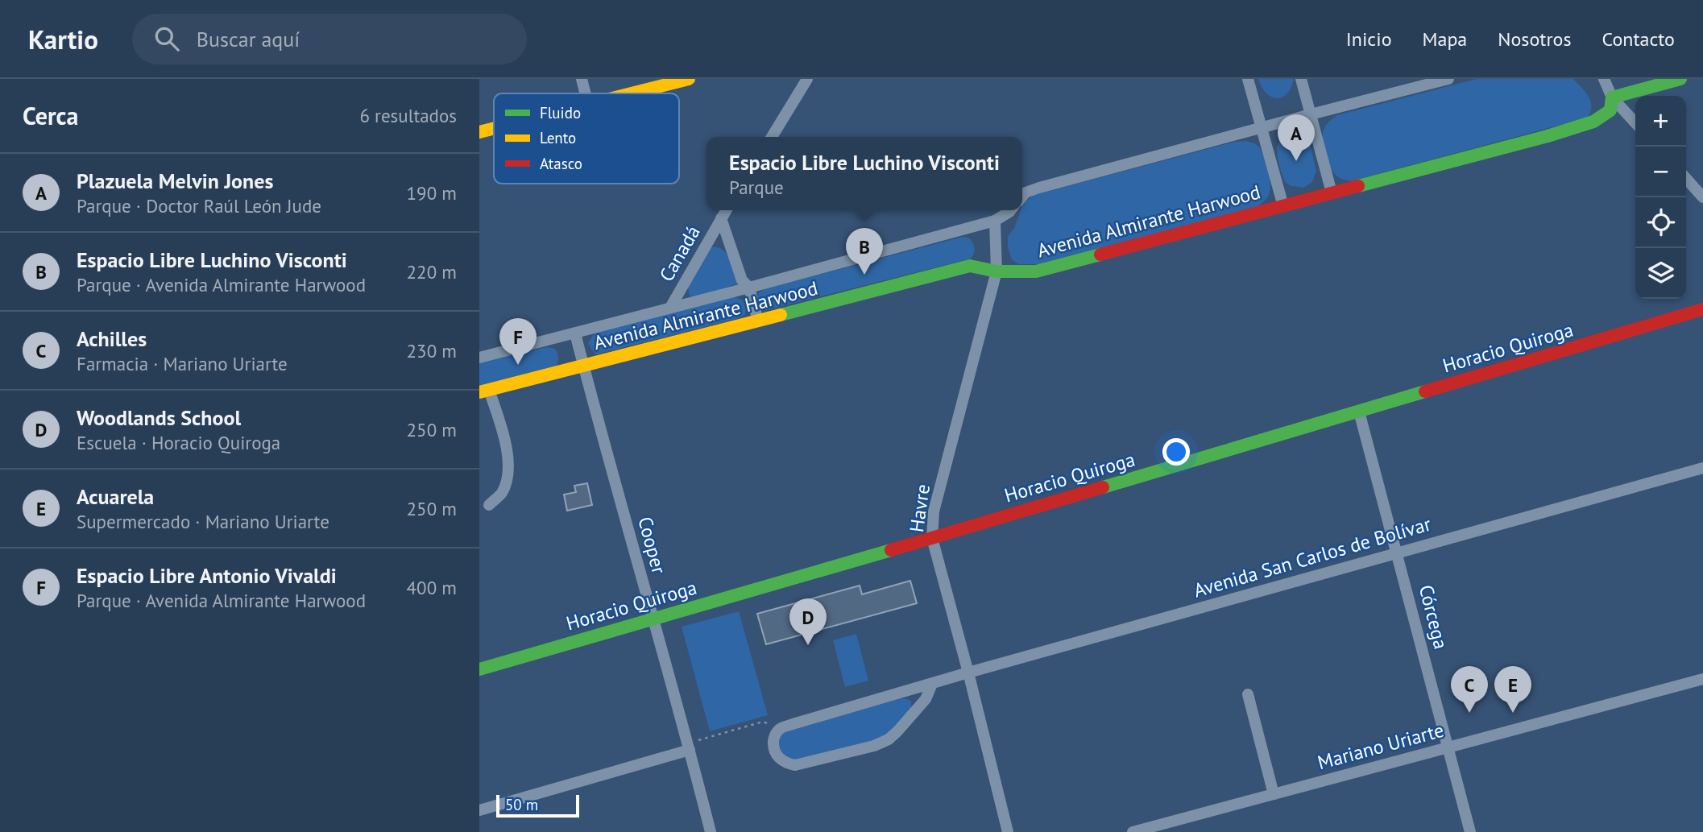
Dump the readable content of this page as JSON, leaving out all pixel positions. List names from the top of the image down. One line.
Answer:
{"streets":{"street":["Avenida Almirante Harwood","Canadá","Horacio Quiroga","Havre","Cooper","Avenida San Carlos de Bolívar","Córcega","Mariano Uriarte"]},"crossings":[["Avenida Almirante Harwood","Canadá"],["Avenida Almirante Harwood","Havre"],["Avenida Almirante Harwood","Cooper"],["Horacio Quiroga","Havre"],["Horacio Quiroga","Cooper"],["Horacio Quiroga","Córcega"],["Havre","Avenida San Carlos de Bolívar"],["Avenida San Carlos de Bolívar","Córcega"],["Córcega","Mariano Uriarte"]],"legend":["Fluido","Lento","Atasco"],"scale_bar":"50 m","page":{"header":"Kartio","search":"Buscar aquí","nav":["Inicio","Mapa","Nosotros","Contacto"],"heading":["Cerca","6 resultados"],"map_buttons":["+","−"],"pins":["A","B","F","D","C","E"],"popup":["Espacio Libre Luchino Visconti","Parque"],"list":[{"mark":"A","name":"Plazuela Melvin Jones","note":"Parque · Doctor Raúl León Jude","value":"190 m"},{"mark":"B","name":"Espacio Libre Luchino Visconti","note":"Parque · Avenida Almirante Harwood","value":"220 m"},{"mark":"C","name":"Achilles","note":"Farmacia · Mariano Uriarte","value":"230 m"},{"mark":"D","name":"Woodlands School","note":"Escuela · Horacio Quiroga","value":"250 m"},{"mark":"E","name":"Acuarela","note":"Supermercado · Mariano Uriarte","value":"250 m"},{"mark":"F","name":"Espacio Libre Antonio Vivaldi","note":"Parque · Avenida Almirante Harwood","value":"400 m"}],"scale":"50 m"}}
